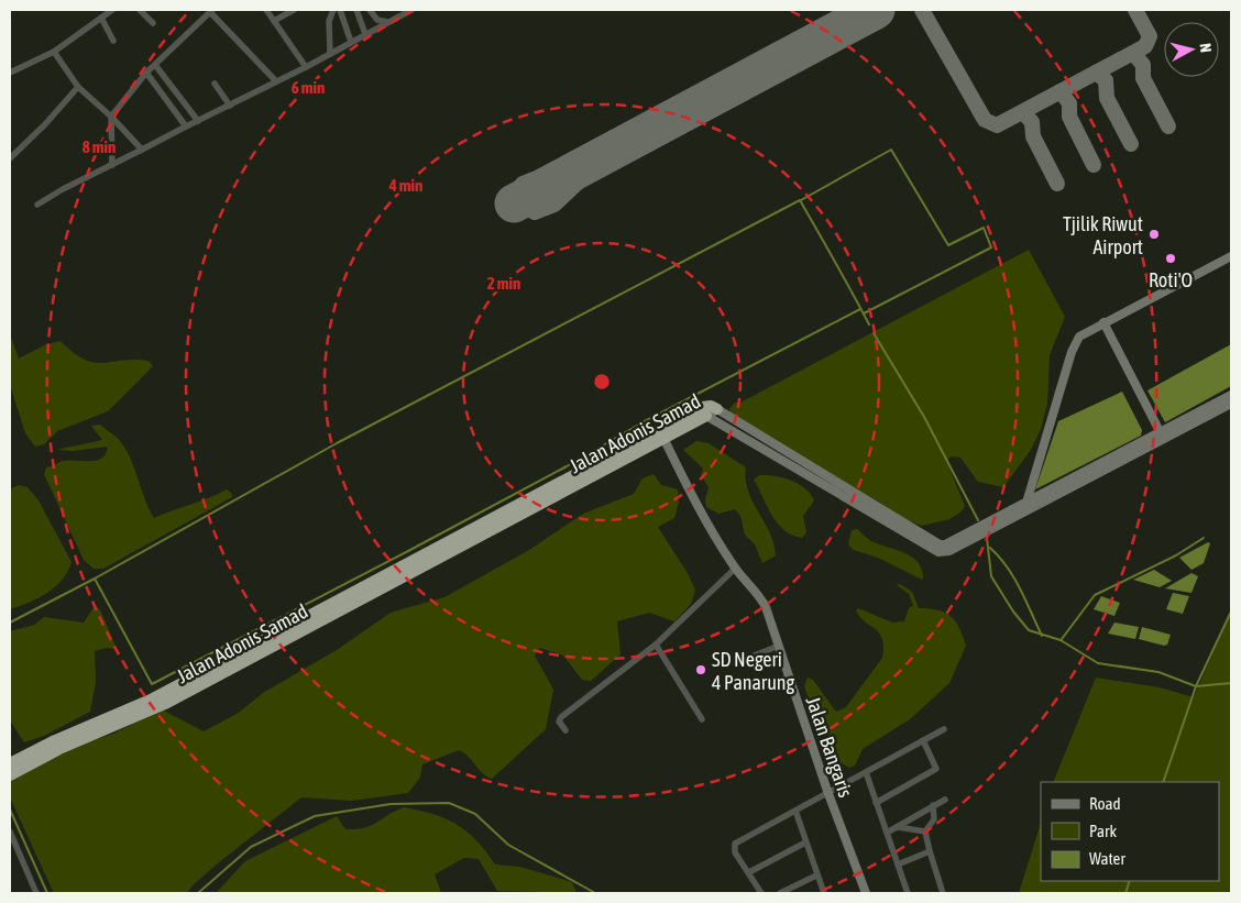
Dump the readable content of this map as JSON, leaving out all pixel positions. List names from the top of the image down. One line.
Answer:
{"streets":{"highway":["Jalan Adonis Samad"],"main road":["Jalan Bangaris"]},"crossings":[["Jalan Adonis Samad","Jalan Bangaris"]],"places":["Tjilik Riwut Airport","Roti'O","SD Negeri 4 Panarung"],"legend":["Road","Park","Water"],"north":"right","rings":["6 min","8 min","4 min","2 min"]}
